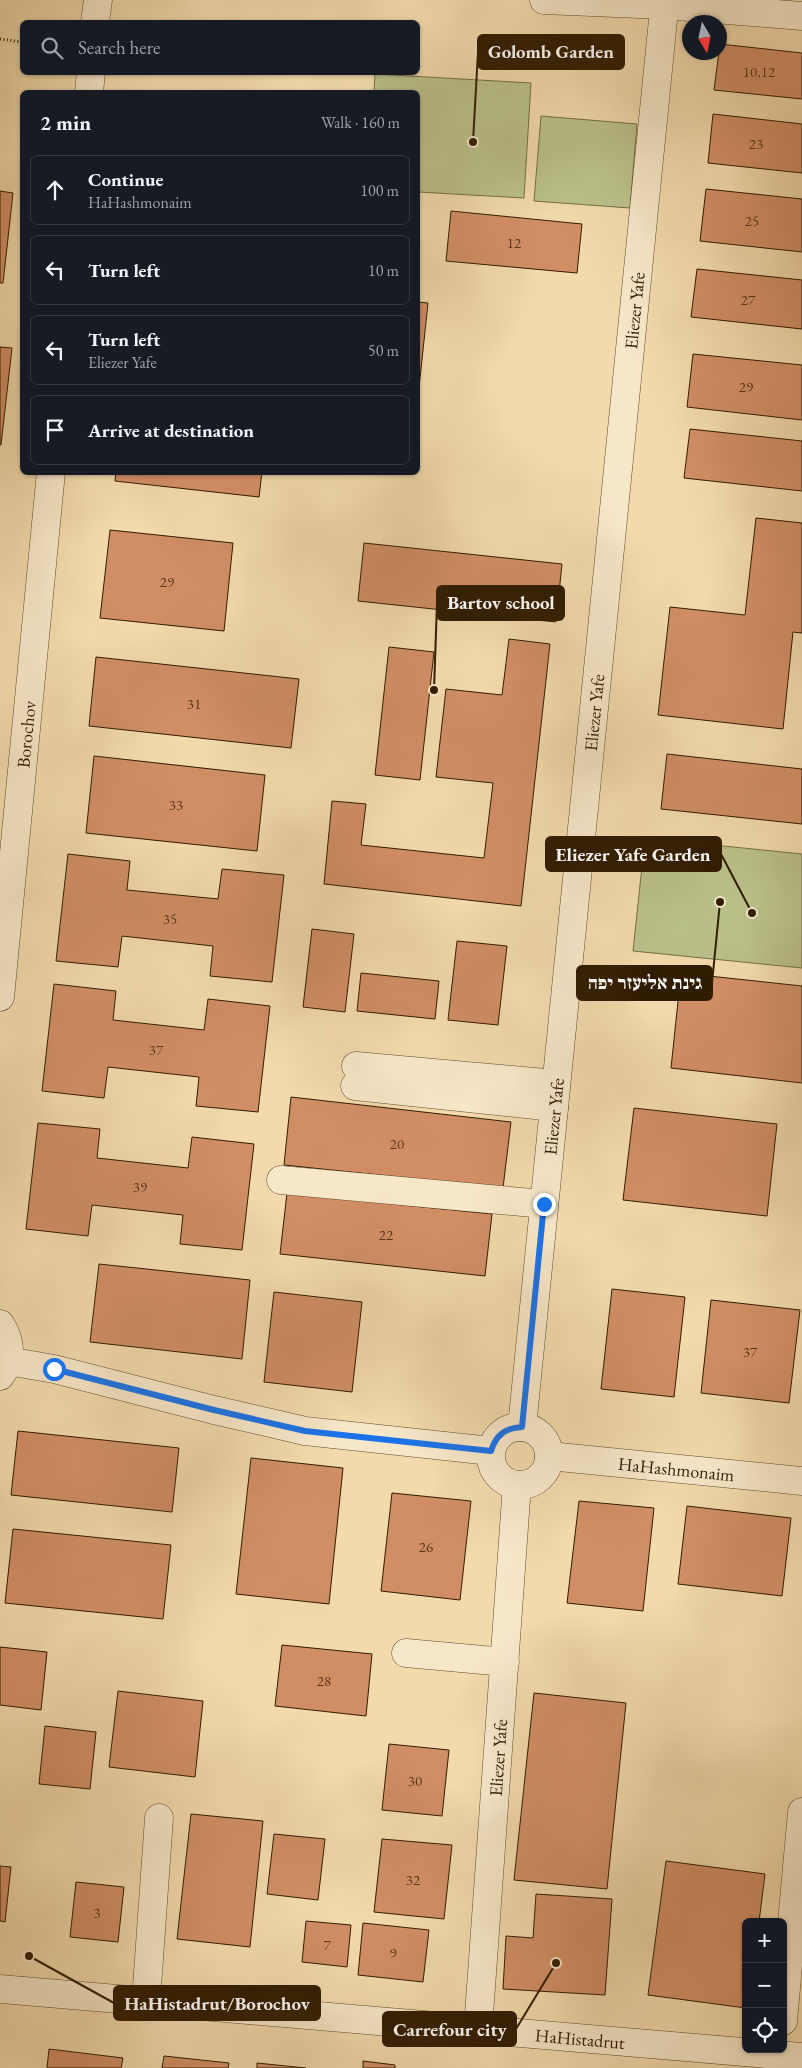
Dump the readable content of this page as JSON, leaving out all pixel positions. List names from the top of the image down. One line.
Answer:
{"streets":{"street":["Eliezer Yafe","Borochov","HaHashmonaim","HaHistadrut"]},"crossings":[["Eliezer Yafe","HaHashmonaim"],["Eliezer Yafe","HaHistadrut"]],"places":["Golomb Garden","Bartov school","גינת אליעזר יפה","Eliezer Yafe Garden","HaHistadrut/Borochov","Carrefour city"],"house_numbers":["10,12","23","25","12","27","29","29","31","33","35","37","20","39","22","37","26","28","30","32","3","7","9"],"north":"bottom","page":{"search":"Search here","heading":["2 min","Walk · 160 m"],"list":[["Continue","HaHashmonaim","100 m"],["Turn left","10 m"],["Turn left","Eliezer Yafe","50 m"],"Arrive at destination"],"map_buttons":["+","−"]}}
